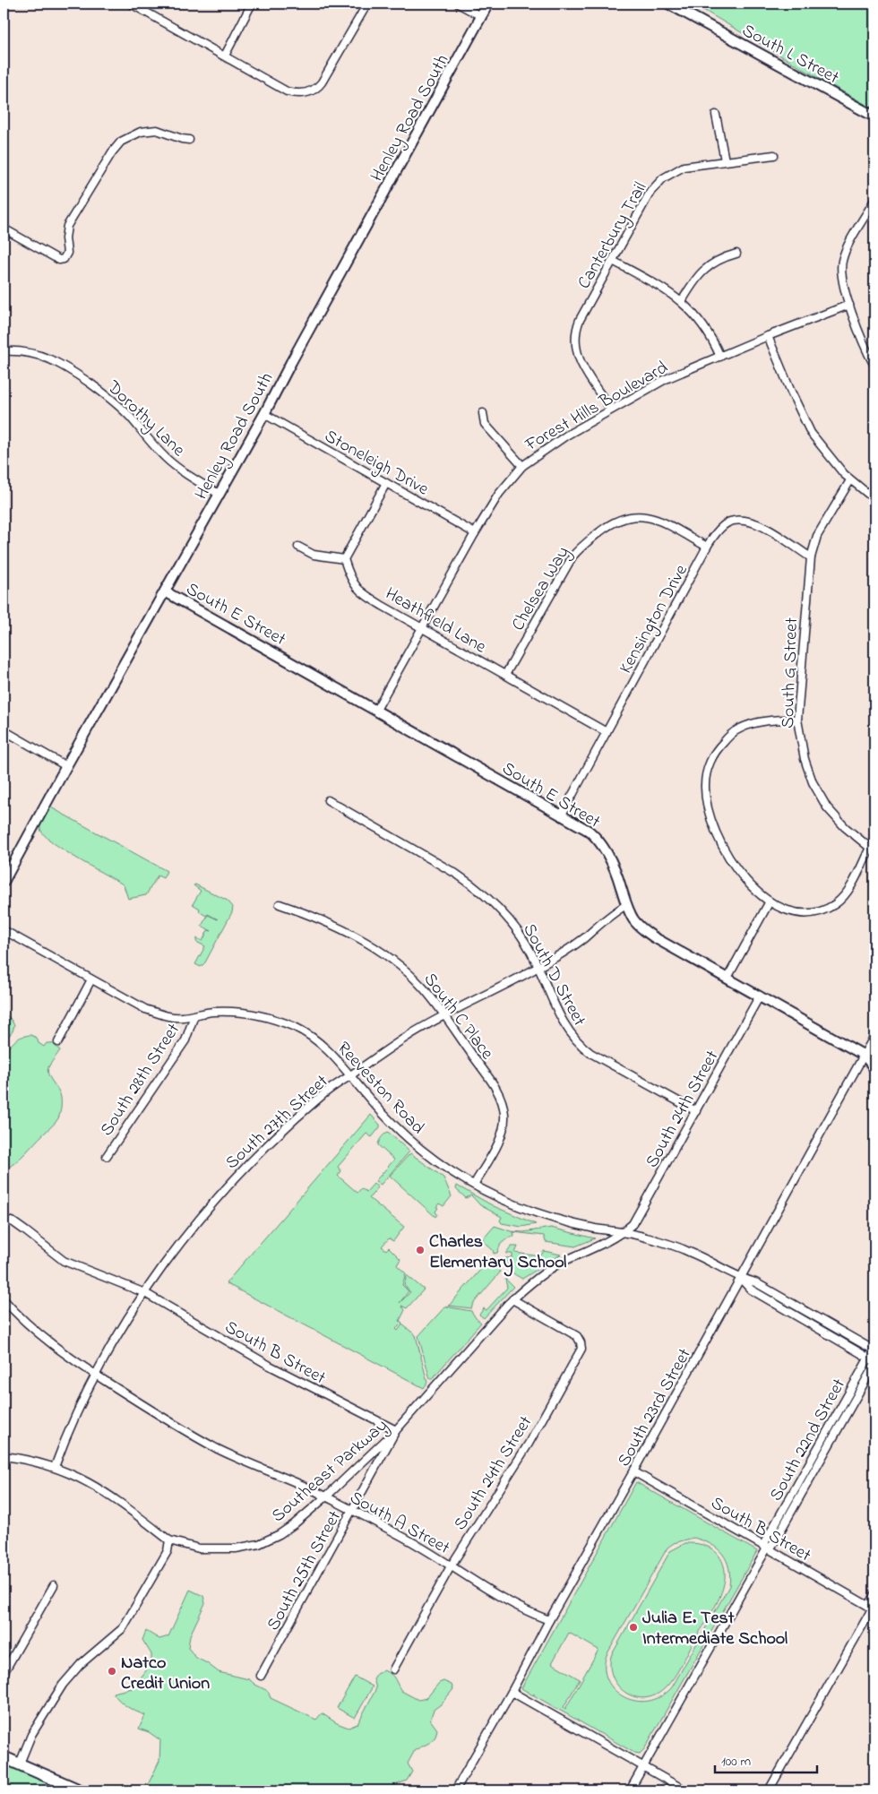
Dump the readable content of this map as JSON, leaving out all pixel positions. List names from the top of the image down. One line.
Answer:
{"streets":{"street":["South L Street","Henley Road South","Canterbury Trail","Forest Hills Boulevard","Dorothy Lane","Stoneleigh Drive","Chelsea Way","South E Street","Kensington Drive","Heathfield Lane","South G Street","South D Street","South C Place","South 28th Street","Reeveston Road","South 24th Street","South 27th Street","South B Street","South 23rd Street","South 22nd Street","Southeast Parkway","South A Street","South 25th Street"]},"crossings":[["Henley Road South","Dorothy Lane"],["Henley Road South","Stoneleigh Drive"],["Henley Road South","South E Street"],["Canterbury Trail","Forest Hills Boulevard"],["Forest Hills Boulevard","Stoneleigh Drive"],["Forest Hills Boulevard","South E Street"],["Forest Hills Boulevard","Heathfield Lane"],["Chelsea Way","Kensington Drive"],["Chelsea Way","Heathfield Lane"],["South E Street","Kensington Drive"],["South E Street","South 24th Street"],["South E Street","South 27th Street"],["South E Street","South 23rd Street"],["Kensington Drive","Heathfield Lane"],["Kensington Drive","South G Street"],["South D Street","South 24th Street"],["South D Street","South 27th Street"],["South C Place","Reeveston Road"],["South C Place","South 27th Street"],["South 28th Street","Reeveston Road"],["Reeveston Road","South 24th Street"],["Reeveston Road","South 27th Street"],["Reeveston Road","South 23rd Street"],["Reeveston Road","South 22nd Street"],["Reeveston Road","Southeast Parkway"],["South 24th Street","Southeast Parkway"],["South 24th Street","South A Street"],["South 27th Street","South B Street"],["South 27th Street","Southeast Parkway"],["South 27th Street","South A Street"],["South B Street","South 23rd Street"],["South B Street","South 22nd Street"],["South B Street","Southeast Parkway"],["South B Street","South 25th Street"],["South 23rd Street","South A Street"],["Southeast Parkway","South A Street"],["Southeast Parkway","South 25th Street"],["South A Street","South 25th Street"]],"places":["Charles Elementary School","Julia E. Test Intermediate School","Natco Credit Union"],"scale_bar":"100 m"}
